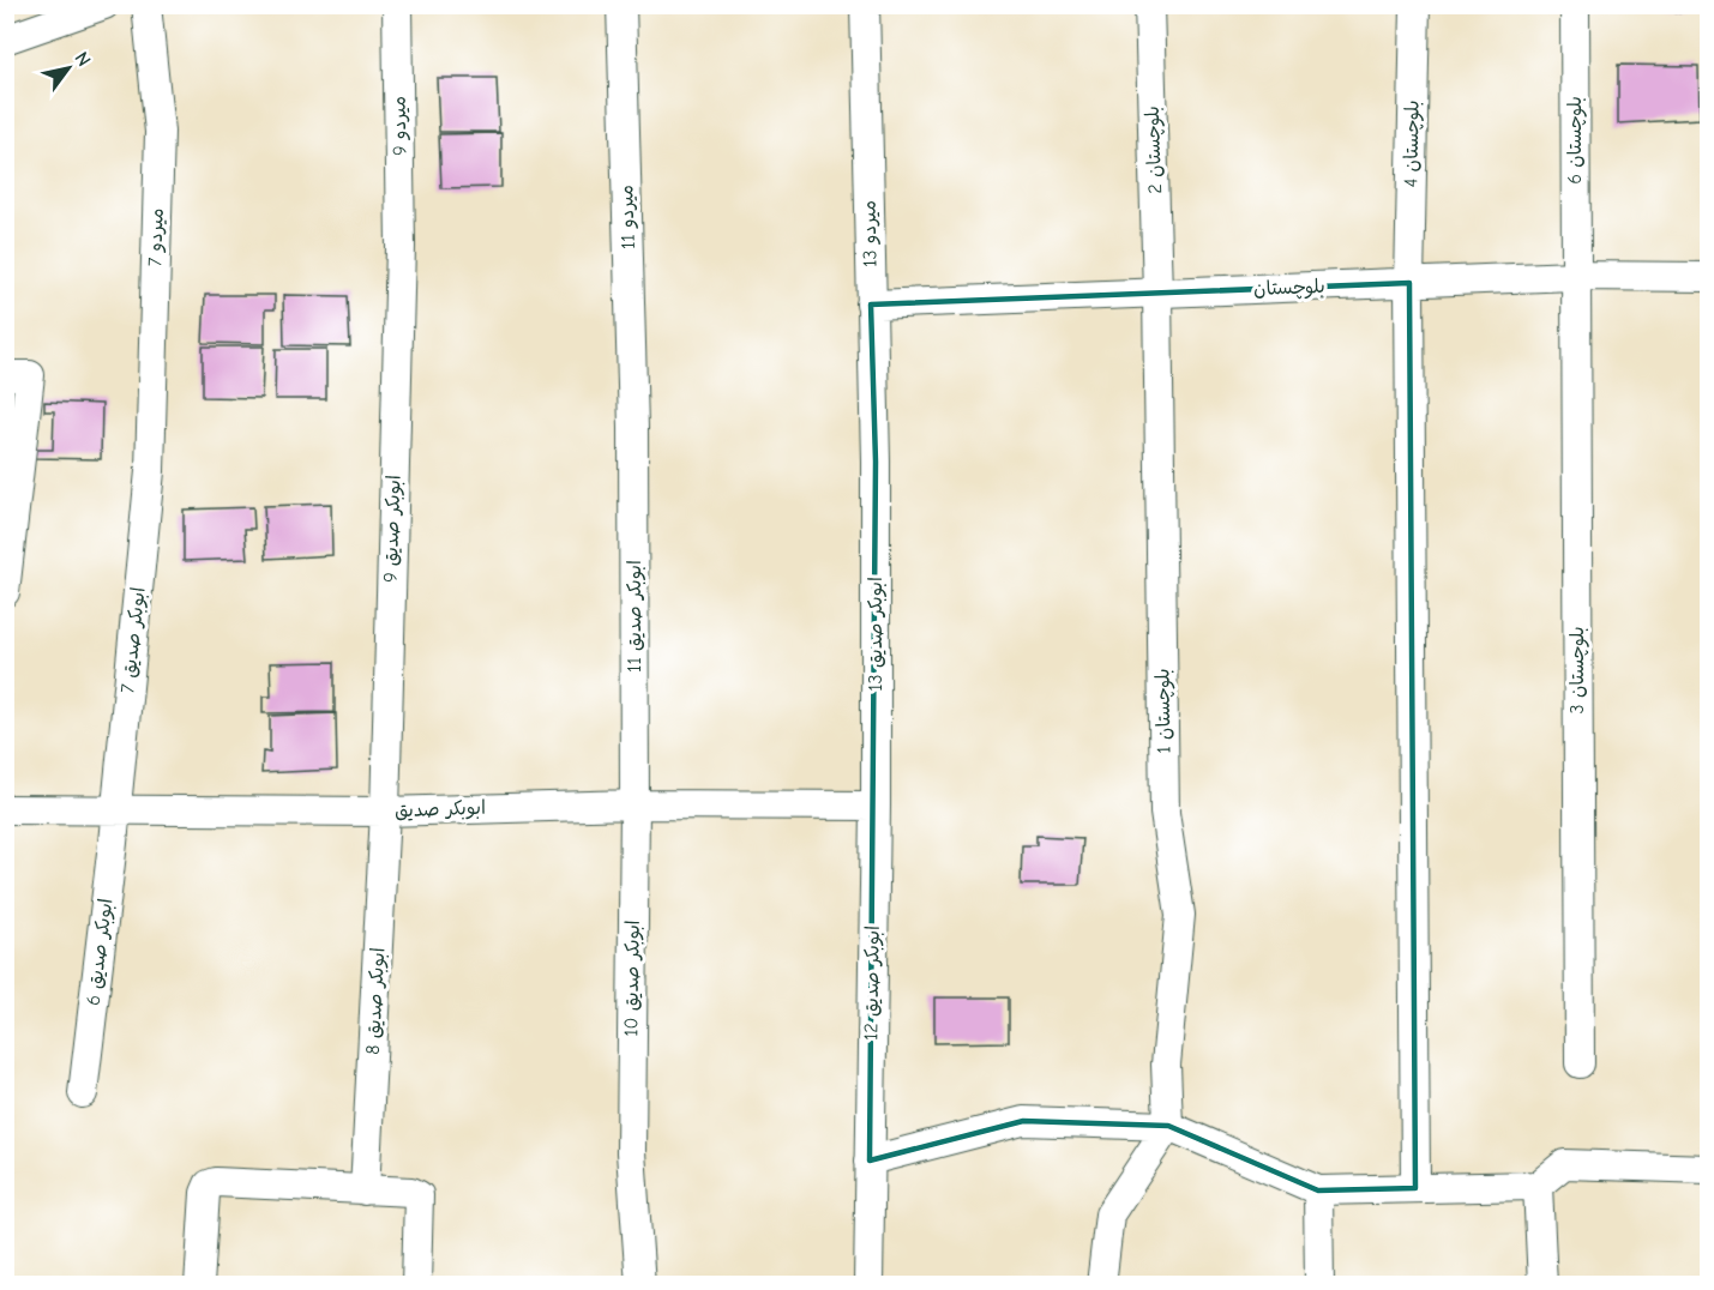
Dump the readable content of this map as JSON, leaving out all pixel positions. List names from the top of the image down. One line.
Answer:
{"streets":{"street":["میردو 9","بلوچستان 6","بلوچستان 4","بلوچستان 2","میردو 11","میردو 13","میردو 7","بلوچستان","ابوبکر صدیق 9","ابوبکر صدیق 11","ابوبکر صدیق 13","ابوبکر صدیق 7","بلوچستان 3","بلوچستان 1","ابوبکر صدیق","ابوبکر صدیق 6","ابوبکر صدیق 10","ابوبکر صدیق 12","ابوبکر صدیق 8"]},"crossings":[["میردو 9","ابوبکر صدیق 9"],["بلوچستان 6","بلوچستان"],["بلوچستان 6","بلوچستان 3"],["بلوچستان 4","بلوچستان"],["بلوچستان 2","بلوچستان"],["بلوچستان 2","بلوچستان 1"],["میردو 11","ابوبکر صدیق 11"],["میردو 13","بلوچستان"],["میردو 13","ابوبکر صدیق 13"],["میردو 7","ابوبکر صدیق 7"],["بلوچستان","بلوچستان 3"],["بلوچستان","بلوچستان 1"],["ابوبکر صدیق 9","ابوبکر صدیق"],["ابوبکر صدیق 9","ابوبکر صدیق 8"],["ابوبکر صدیق 11","ابوبکر صدیق"],["ابوبکر صدیق 11","ابوبکر صدیق 10"],["ابوبکر صدیق 13","ابوبکر صدیق"],["ابوبکر صدیق 13","ابوبکر صدیق 12"],["ابوبکر صدیق 7","ابوبکر صدیق"],["ابوبکر صدیق 7","ابوبکر صدیق 6"],["ابوبکر صدیق","ابوبکر صدیق 6"],["ابوبکر صدیق","ابوبکر صدیق 10"],["ابوبکر صدیق","ابوبکر صدیق 12"],["ابوبکر صدیق","ابوبکر صدیق 8"]],"north":"top right"}
